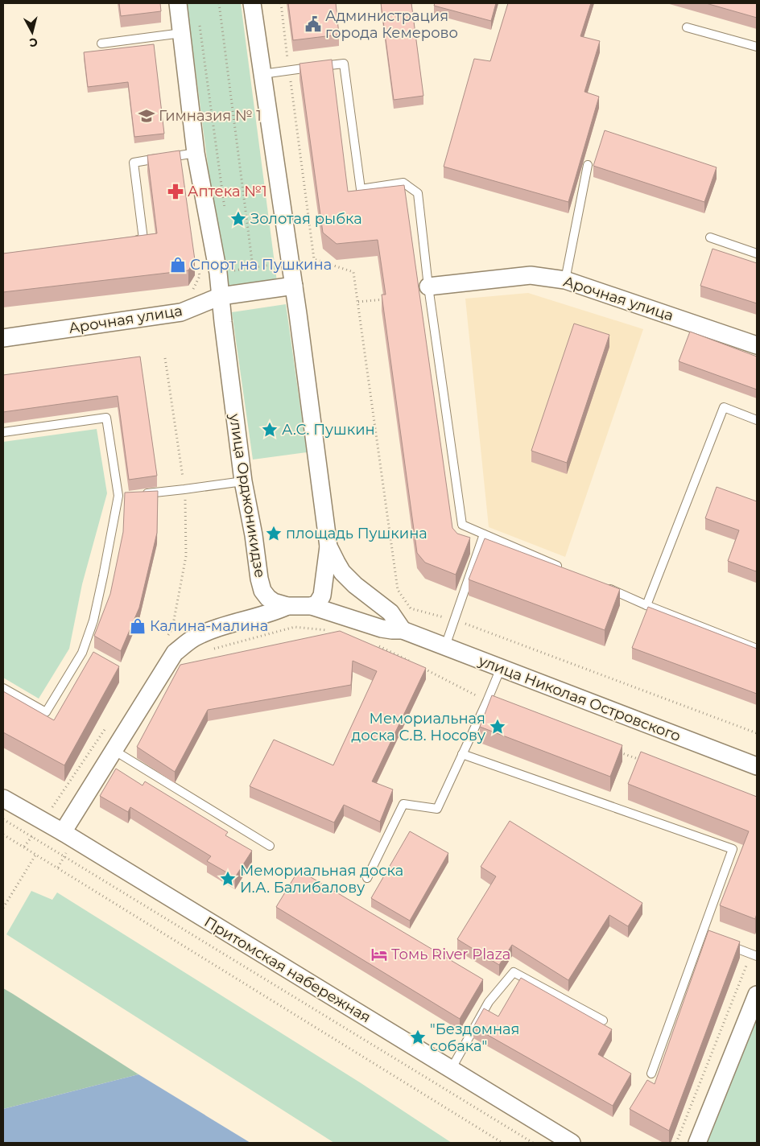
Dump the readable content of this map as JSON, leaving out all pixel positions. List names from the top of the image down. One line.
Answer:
{"streets":{"street":["Арочная улица","улица Орджоникидзе","улица Николая Островского","Притомская набережная"]},"crossings":[["Арочная улица","улица Орджоникидзе"],["улица Орджоникидзе","улица Николая Островского"]],"places":{"public building":["Администрация города Кемерово"],"school or university":["Гимназия № 1"],"pharmacy":["Аптека №1"],"place":["Золотая рыбка","А.С. Пушкин","площадь Пушкина","Мемориальная доска С.В. Носову","Мемориальная доска И.А. Балибалову","\"Бездомная собака\""],"shop":["Спорт на Пушкина","Калина-малина"],"hotel":["Томь River Plaza"]},"north":"bottom"}
